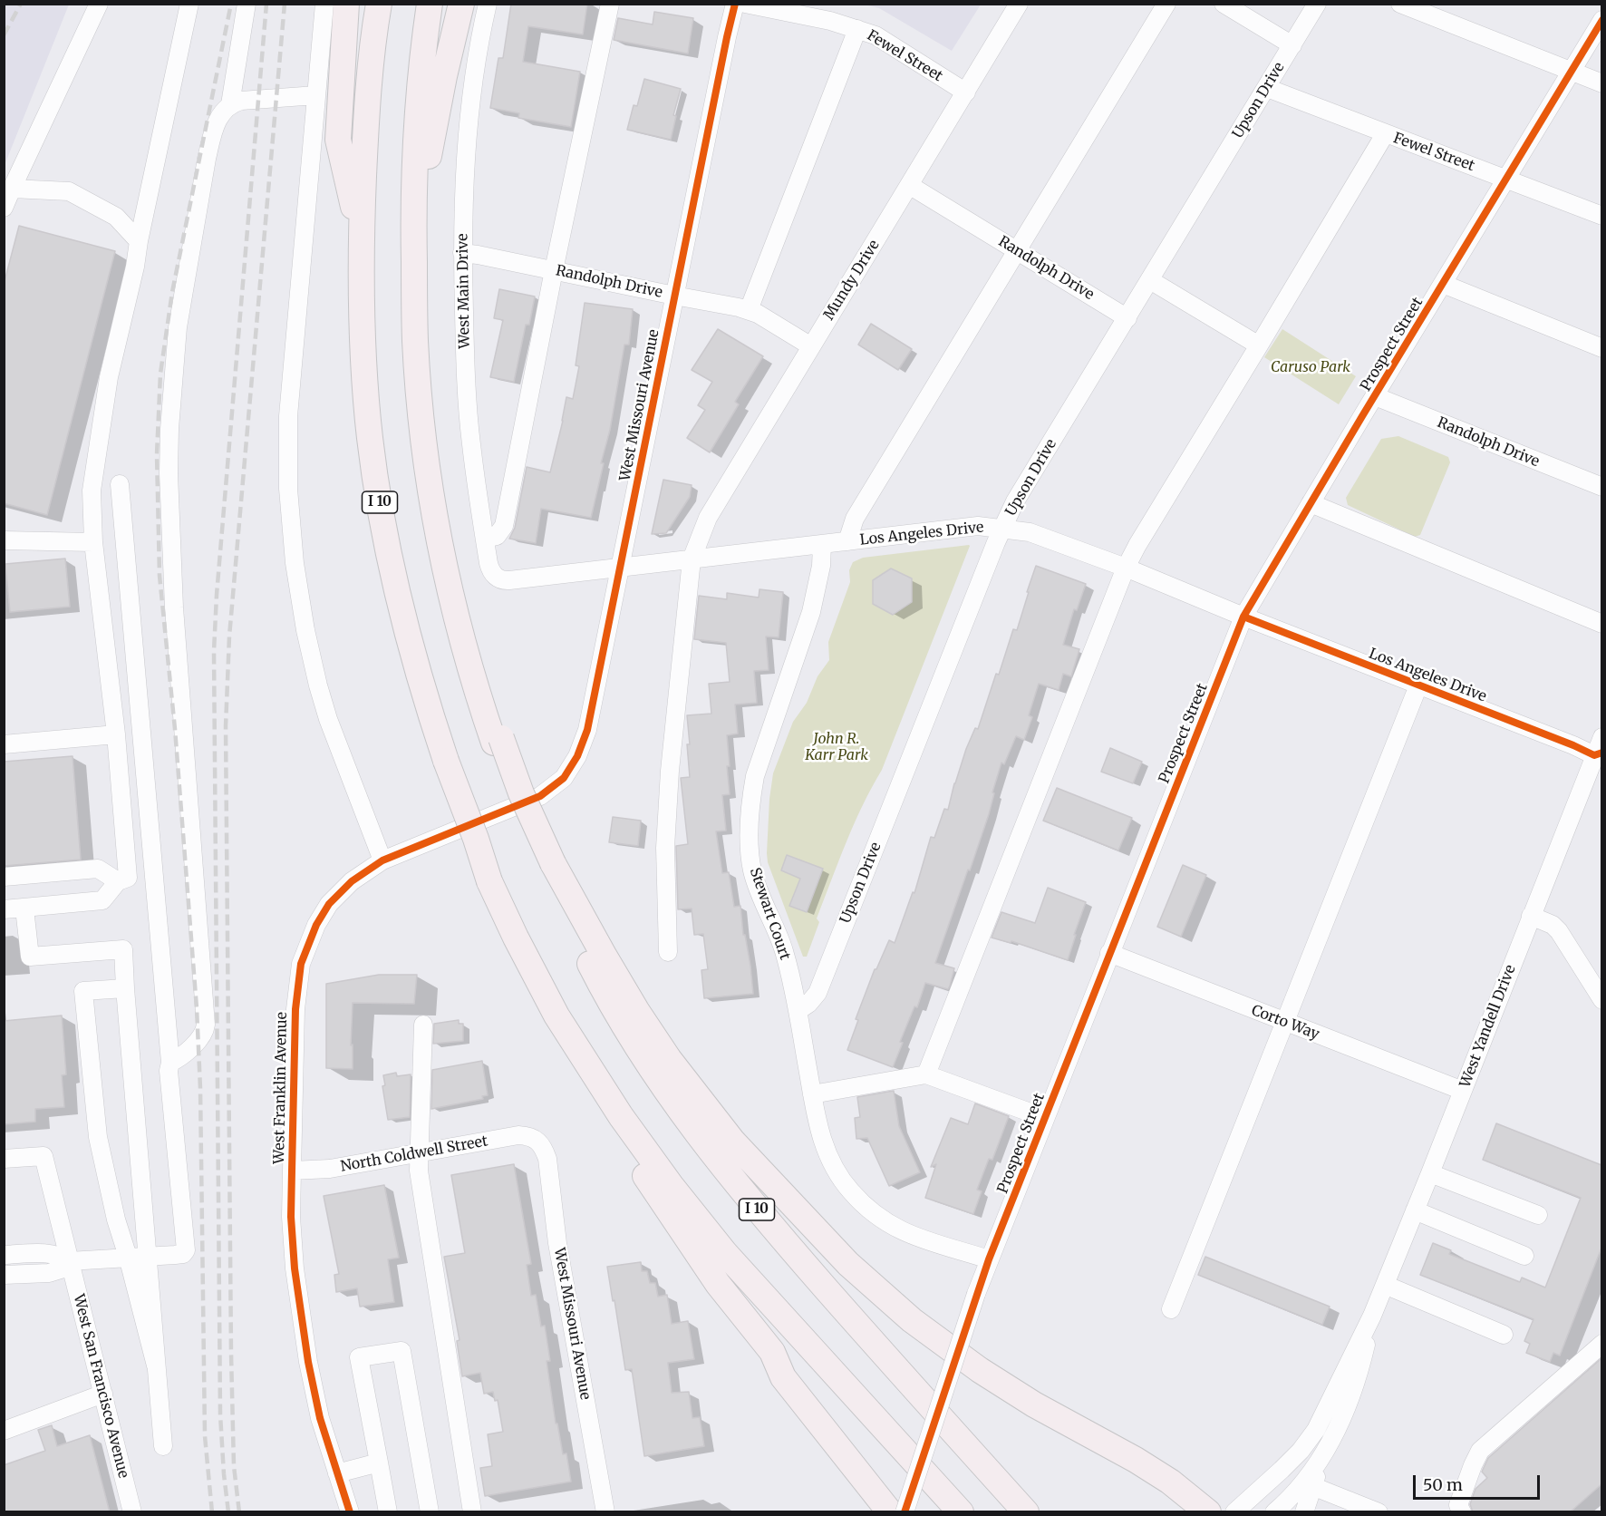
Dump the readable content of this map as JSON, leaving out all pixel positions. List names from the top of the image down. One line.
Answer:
{"streets":{"highway":["I 10"],"street":["Fewel Street","Upson Drive","Randolph Drive","Mundy Drive","West Main Drive","Prospect Street","West Missouri Avenue","Los Angeles Drive","Stewart Court","Corto Way","West Yandell Drive","West Franklin Avenue","North Coldwell Street","West San Francisco Avenue"]},"crossings":[["Fewel Street","Upson Drive"],["Fewel Street","Mundy Drive"],["Fewel Street","Prospect Street"],["Upson Drive","Randolph Drive"],["Upson Drive","Los Angeles Drive"],["Upson Drive","Stewart Court"],["Randolph Drive","Mundy Drive"],["Randolph Drive","West Main Drive"],["Randolph Drive","Prospect Street"],["Randolph Drive","West Missouri Avenue"],["Mundy Drive","Los Angeles Drive"],["West Main Drive","Los Angeles Drive"],["Prospect Street","Los Angeles Drive"],["Prospect Street","Stewart Court"],["Prospect Street","Corto Way"],["West Missouri Avenue","Los Angeles Drive"],["West Missouri Avenue","West Franklin Avenue"],["West Missouri Avenue","North Coldwell Street"],["Los Angeles Drive","Stewart Court"],["Los Angeles Drive","West Yandell Drive"],["Corto Way","West Yandell Drive"],["West Franklin Avenue","North Coldwell Street"]],"parks":["Caruso Park","John R. Karr Park"],"scale_bar":"50 m"}
